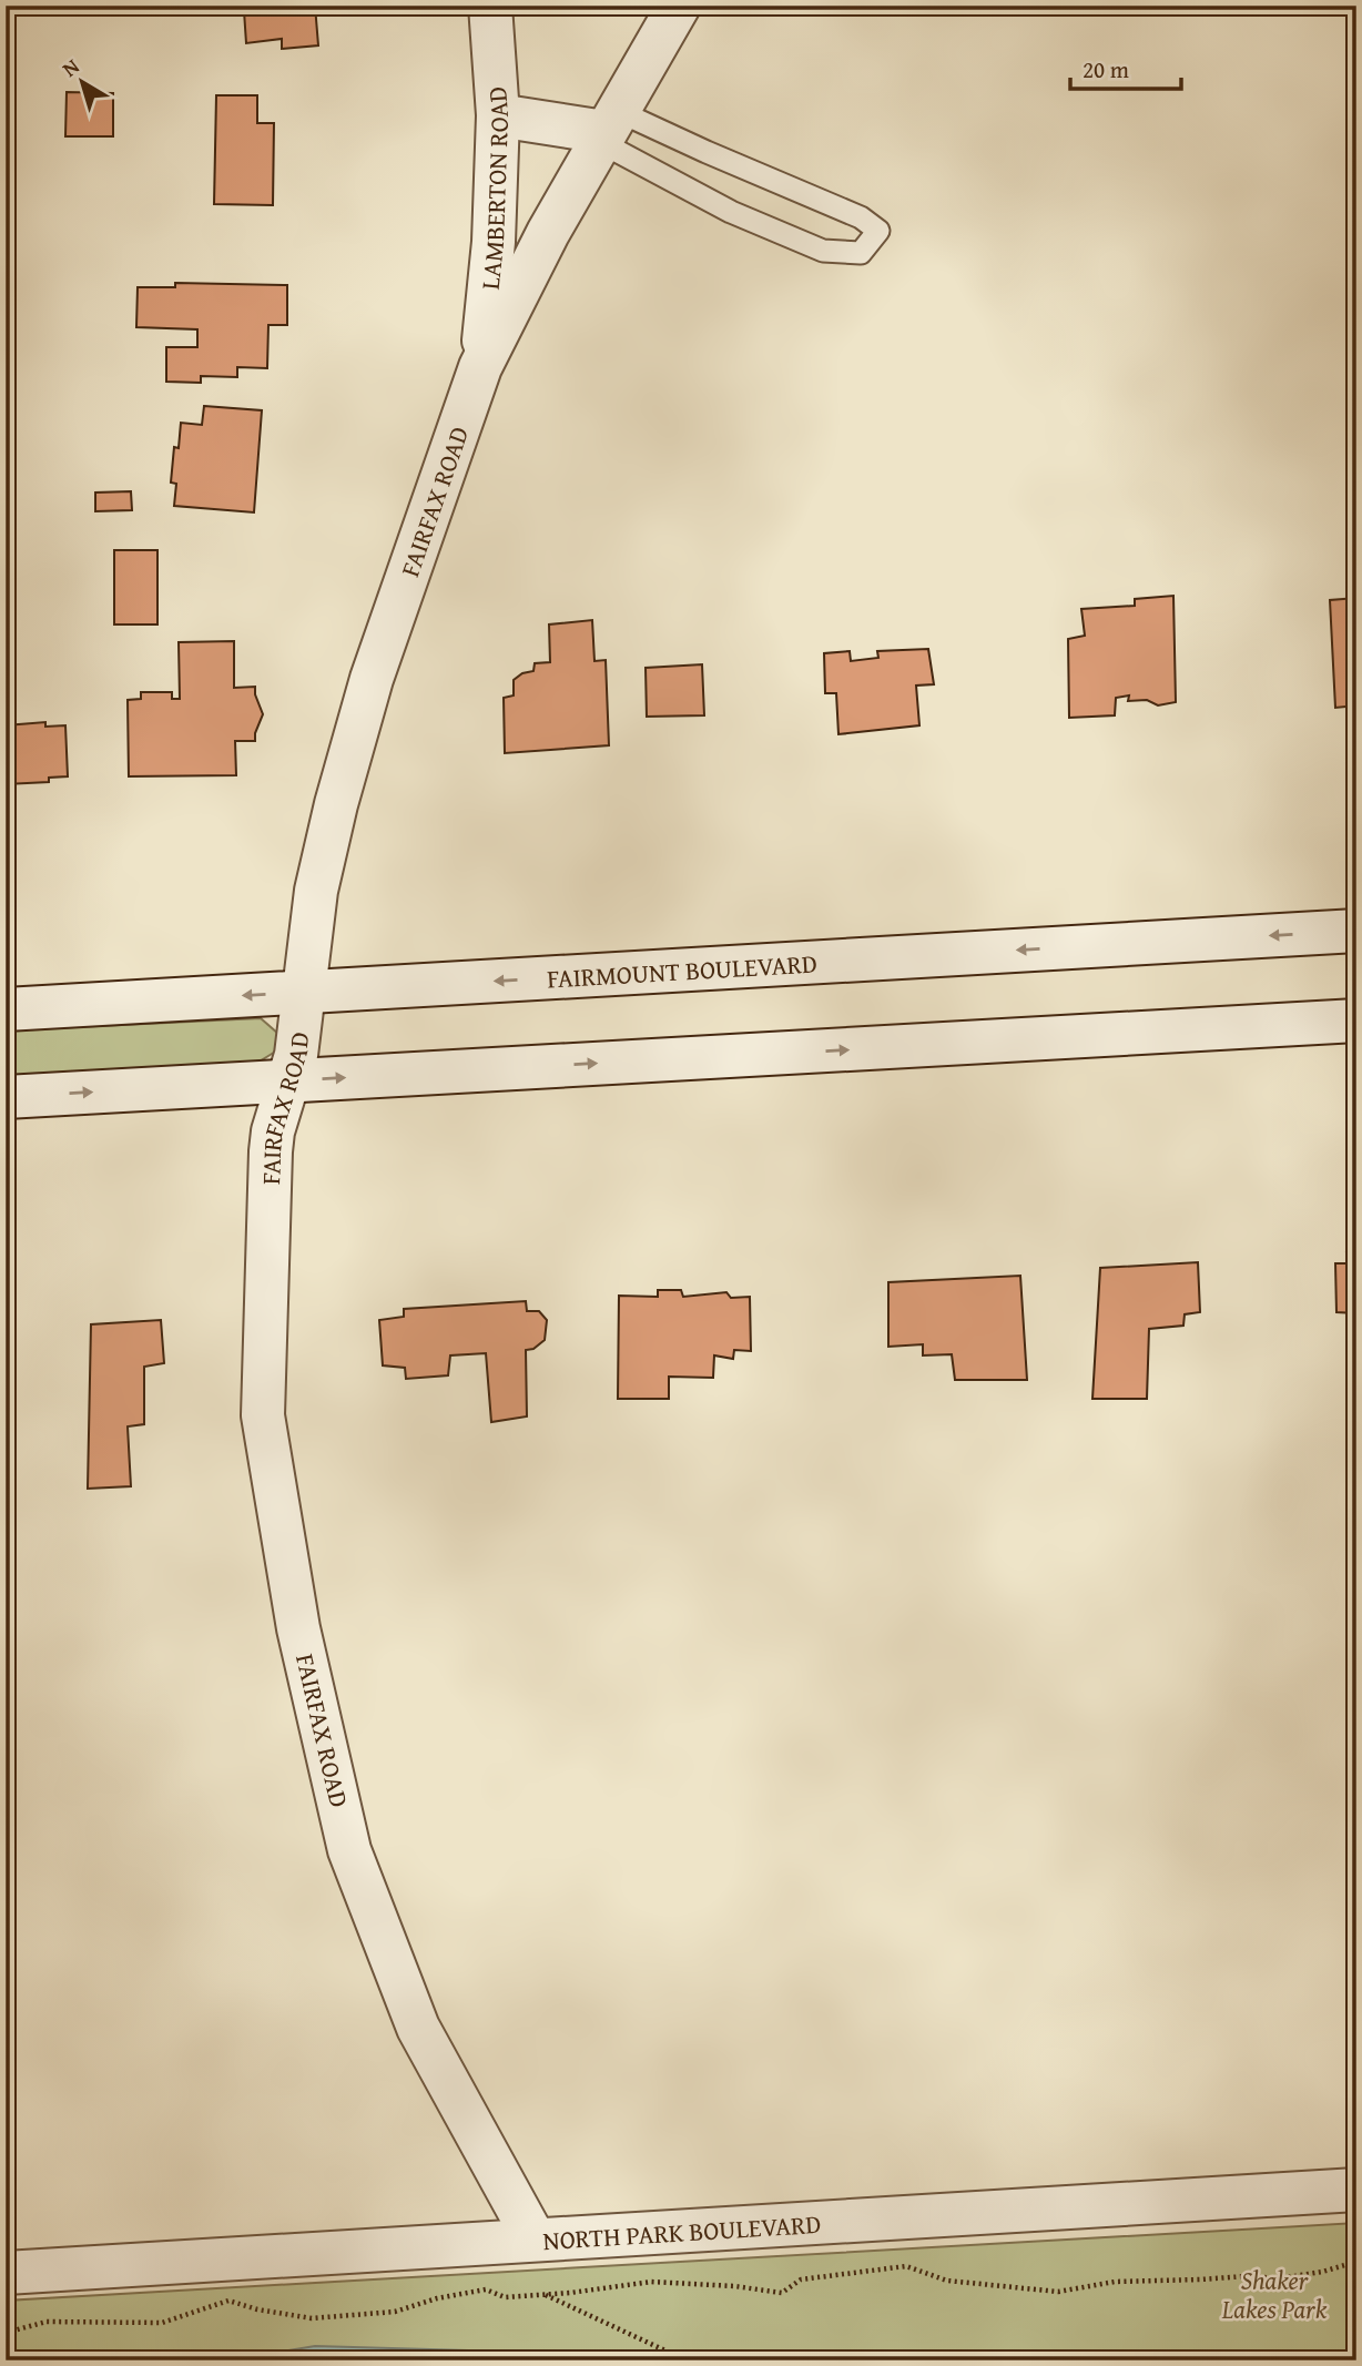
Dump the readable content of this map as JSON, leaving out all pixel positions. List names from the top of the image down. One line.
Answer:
{"streets":{"street":["LAMBERTON ROAD","FAIRFAX ROAD","FAIRMOUNT BOULEVARD","NORTH PARK BOULEVARD"]},"crossings":[["LAMBERTON ROAD","FAIRFAX ROAD"],["FAIRFAX ROAD","FAIRMOUNT BOULEVARD"],["FAIRFAX ROAD","NORTH PARK BOULEVARD"]],"parks":["Shaker Lakes Park"],"scale_bar":"20 m","north":"top left"}
